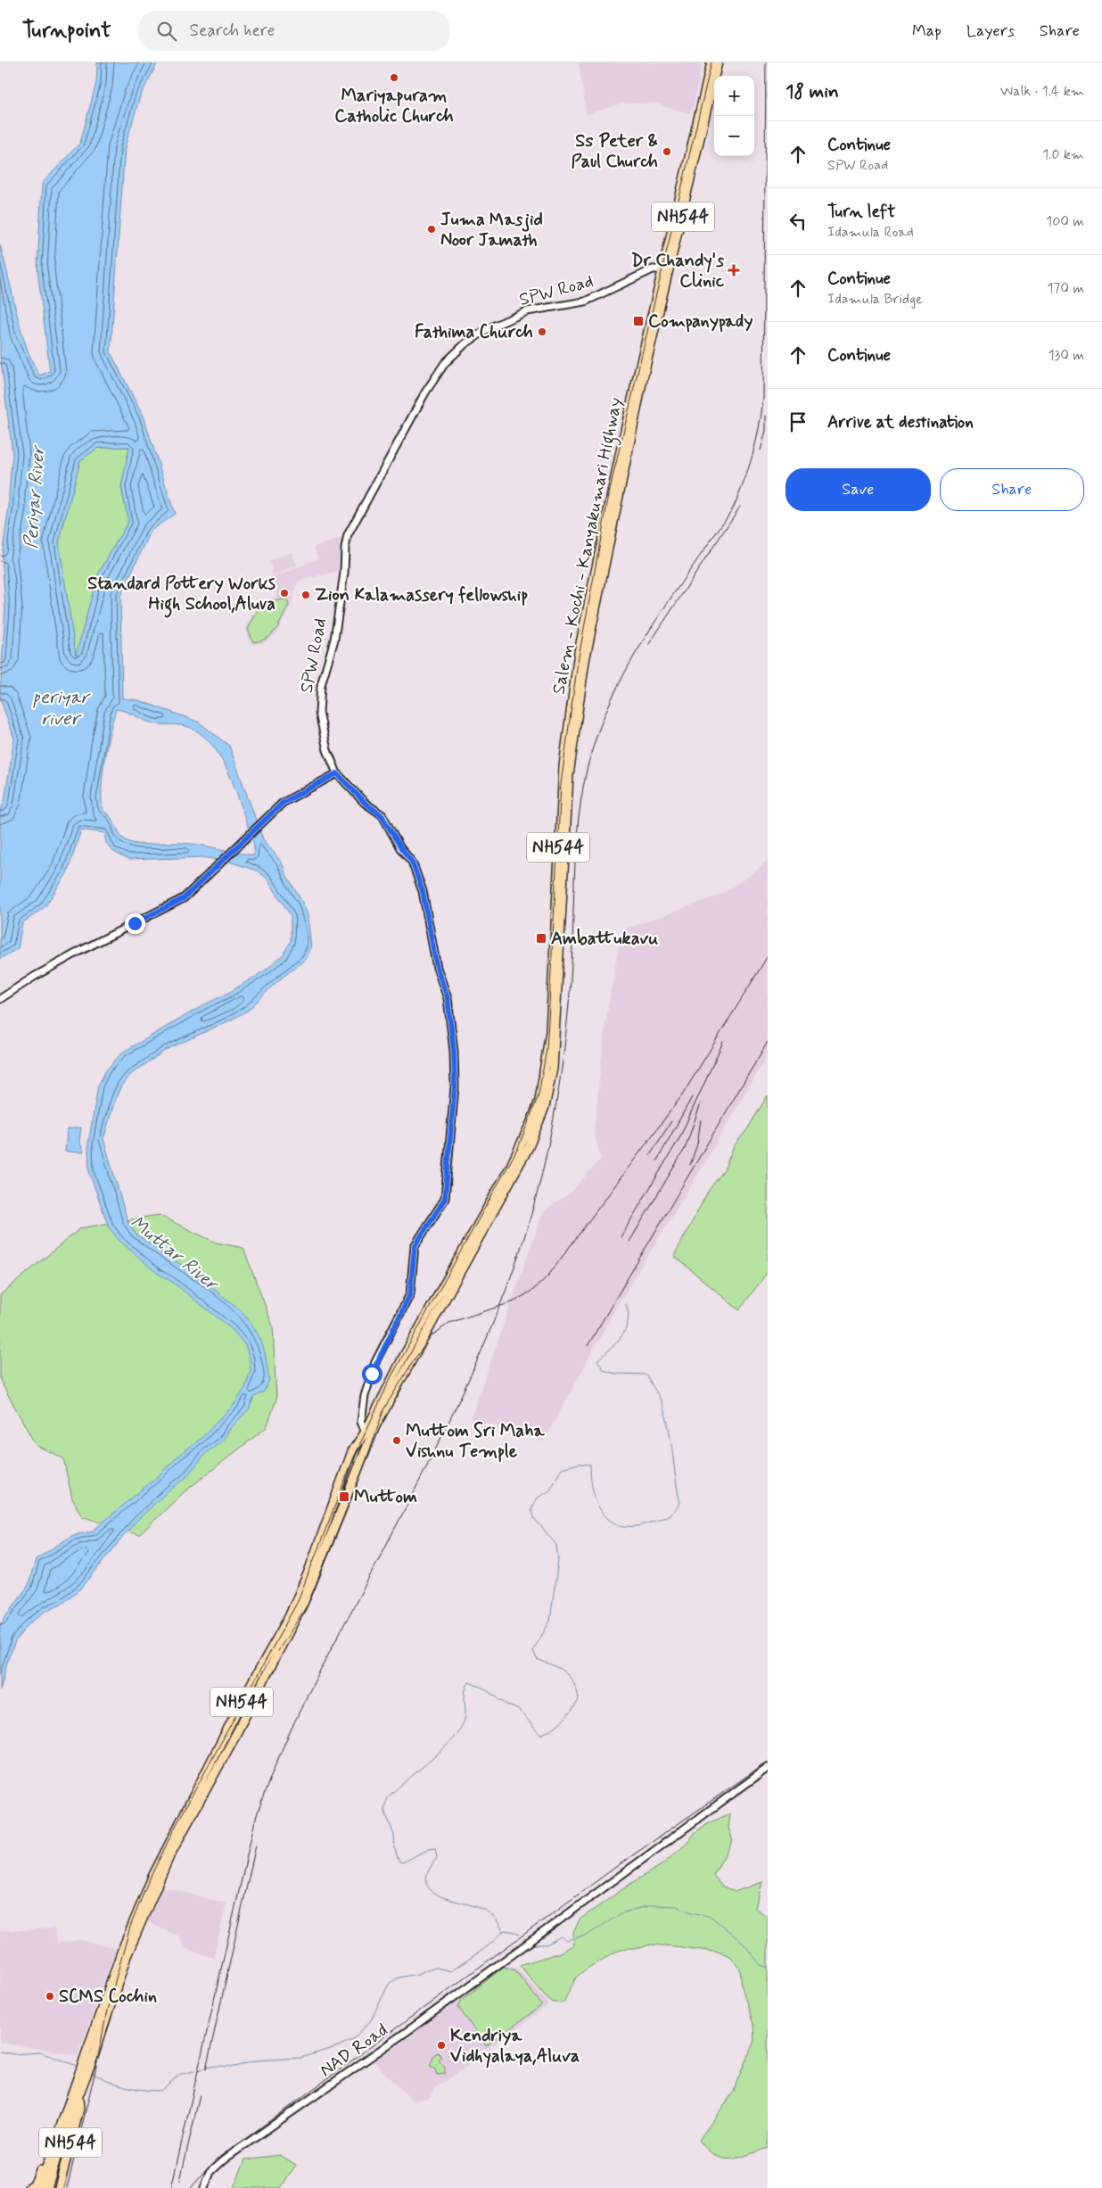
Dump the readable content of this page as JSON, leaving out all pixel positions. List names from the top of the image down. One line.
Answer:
{"streets":{"highway":["NH544","Salem - Kochi - Kanyakumari Highway"],"street":["SPW Road","NAD Road"]},"crossings":[["NH544","Salem - Kochi - Kanyakumari Highway"],["SPW Road","Salem - Kochi - Kanyakumari Highway"]],"water":["Periyar River","periyar river","Muttar River"],"places":{"other":["Mariyapuram Catholic Church","Ss Peter & Paul Church","Juma Masjid Noor Jamath","Fathima Church","Standard Pottery Works High School,Aluva","Zion Kalamassery fellowship","Muttom Sri Maha Vishnu Temple","SCMS Cochin","Kendriya Vidhyalaya,Aluva"],"health":["Dr Chandy's Clinic"],"transit":["Companypady","Ambattukavu","Muttom"]},"page":{"header":"Turnpoint","search":"Search here","nav":["Map","Layers","Share"],"heading":["18 min","Walk · 1.4 km"],"map_buttons":["+","−"],"list":[["Continue","SPW Road","1.0 km"],["Turn left","Idamula Road","100 m"],["Continue","Idamula Bridge","170 m"],["Continue","130 m"],"Arrive at destination"],"buttons":["Save","Share"]}}
